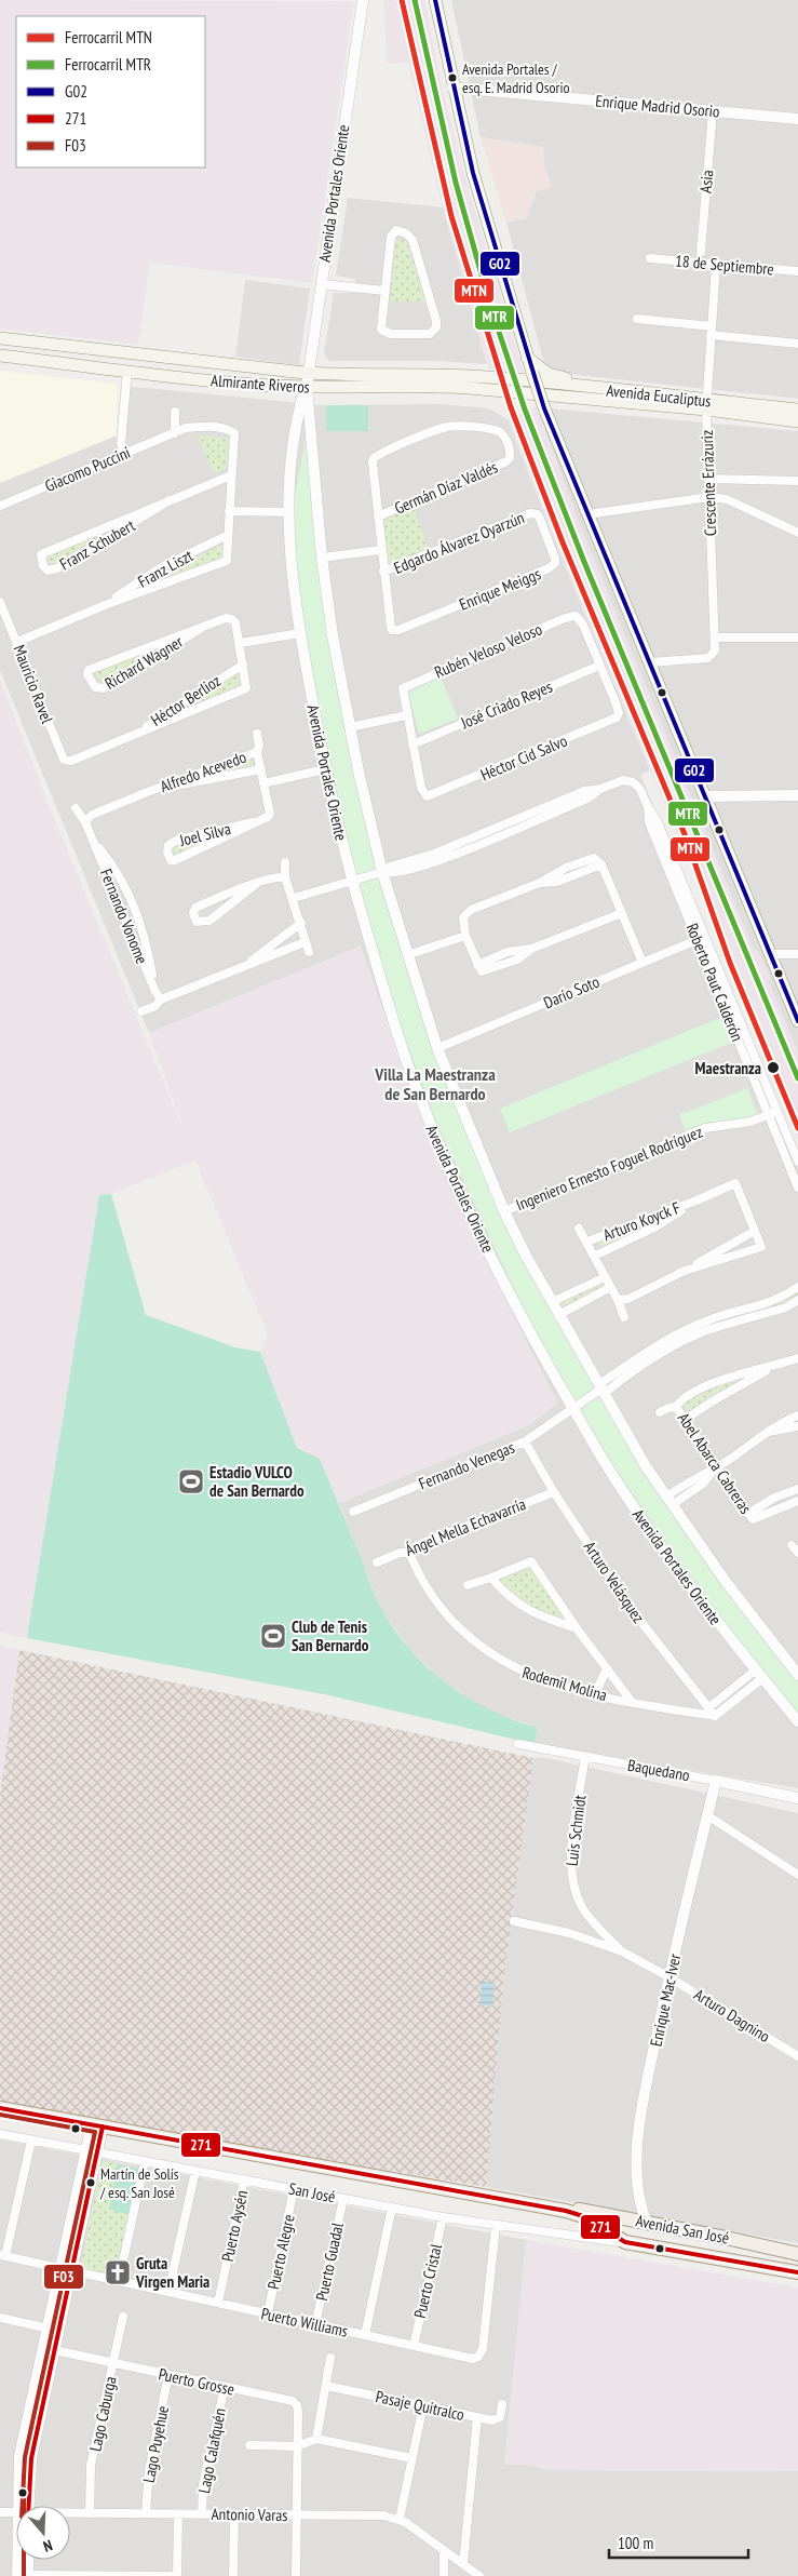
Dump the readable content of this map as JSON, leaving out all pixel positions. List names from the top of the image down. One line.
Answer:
{"streets":{"main road":["Almirante Riveros","Avenida Eucaliptus","Avenida San José"],"street":["Enrique Madrid Osorio","Asia","Avenida Portales Oriente","18 de Septiembre","Giacomo Puccini","Crescente Errázuriz","Germán Díaz Valdés","Edgardo Álvarez Oyarzún","Franz Schubert","Franz Liszt","Enrique Meiggs","Rubén Veloso Veloso","Richard Wagner","Mauricio Ravel","Héctor Berlioz","José Criado Reyes","Héctor Cid Salvo","Alfredo Acevedo","Joel Silva","Fernando Vonome","Roberto Paut Calderón","Darío Soto","Ingeniero Ernesto Foguel Rodríguez","Arturo Koyck F","Abel Abarca Cabreras","Fernando Venegas","Ángel Mella Echavarría","Arturo Velásquez","Rodemil Molina","Baquedano","Luis Schmidt","Enrique Mac-Iver","Arturo Dagnino","San José","Puerto Aysén","Puerto Alegre","Puerto Guadal","Puerto Cristal","Puerto Williams","Puerto Grosse","Pasaje Quitralco","Lago Caburga","Lago Puyehue","Lago Calafquén","Antonio Varas"]},"crossings":[["Enrique Madrid Osorio","Asia"],["Avenida Portales Oriente","Almirante Riveros"],["Avenida Portales Oriente","Roberto Paut Calderón"],["Avenida Portales Oriente","Darío Soto"],["Avenida Portales Oriente","Ingeniero Ernesto Foguel Rodríguez"],["Avenida Portales Oriente","Fernando Venegas"],["18 de Septiembre","Crescente Errázuriz"],["Almirante Riveros","Avenida Eucaliptus"],["Avenida Eucaliptus","Crescente Errázuriz"],["Giacomo Puccini","Franz Schubert"],["Edgardo Álvarez Oyarzún","Enrique Meiggs"],["Franz Liszt","Mauricio Ravel"],["Rubén Veloso Veloso","José Criado Reyes"],["Rubén Veloso Veloso","Héctor Cid Salvo"],["Mauricio Ravel","Héctor Berlioz"],["José Criado Reyes","Héctor Cid Salvo"],["Alfredo Acevedo","Fernando Vonome"],["Roberto Paut Calderón","Darío Soto"],["Roberto Paut Calderón","Ingeniero Ernesto Foguel Rodríguez"],["Fernando Venegas","Arturo Velásquez"],["Ángel Mella Echavarría","Arturo Velásquez"],["Ángel Mella Echavarría","Rodemil Molina"],["Arturo Velásquez","Rodemil Molina"],["Baquedano","Luis Schmidt"],["Baquedano","Enrique Mac-Iver"],["Luis Schmidt","Arturo Dagnino"],["Enrique Mac-Iver","Arturo Dagnino"],["Enrique Mac-Iver","Avenida San José"],["San José","Puerto Aysén"],["San José","Avenida San José"],["San José","Puerto Alegre"],["San José","Puerto Guadal"],["San José","Puerto Cristal"],["San José","Puerto Williams"],["Puerto Aysén","Puerto Williams"],["Puerto Alegre","Puerto Williams"],["Puerto Guadal","Puerto Williams"],["Puerto Cristal","Puerto Williams"],["Puerto Grosse","Lago Caburga"],["Puerto Grosse","Lago Puyehue"],["Puerto Grosse","Lago Calafquén"],["Lago Caburga","Antonio Varas"],["Lago Puyehue","Antonio Varas"],["Lago Calafquén","Antonio Varas"]],"districts":["Villa La Maestranza de San Bernardo"],"places":{"other":["Avenida Portales / esq. E. Madrid Osorio","Maestranza","Martín de Solís / esq. San José"],"sports":["Estadio VULCO de San Bernardo","Club de Tenis San Bernardo"],"church":["Gruta Virgen Maria"]},"lines":["rail line MTN","rail line MTR","transit line G02","transit line 271","transit line F03"],"legend":["Ferrocarril MTN","Ferrocarril MTR","G02","271","F03"],"scale_bar":"100 m","north":"bottom"}
